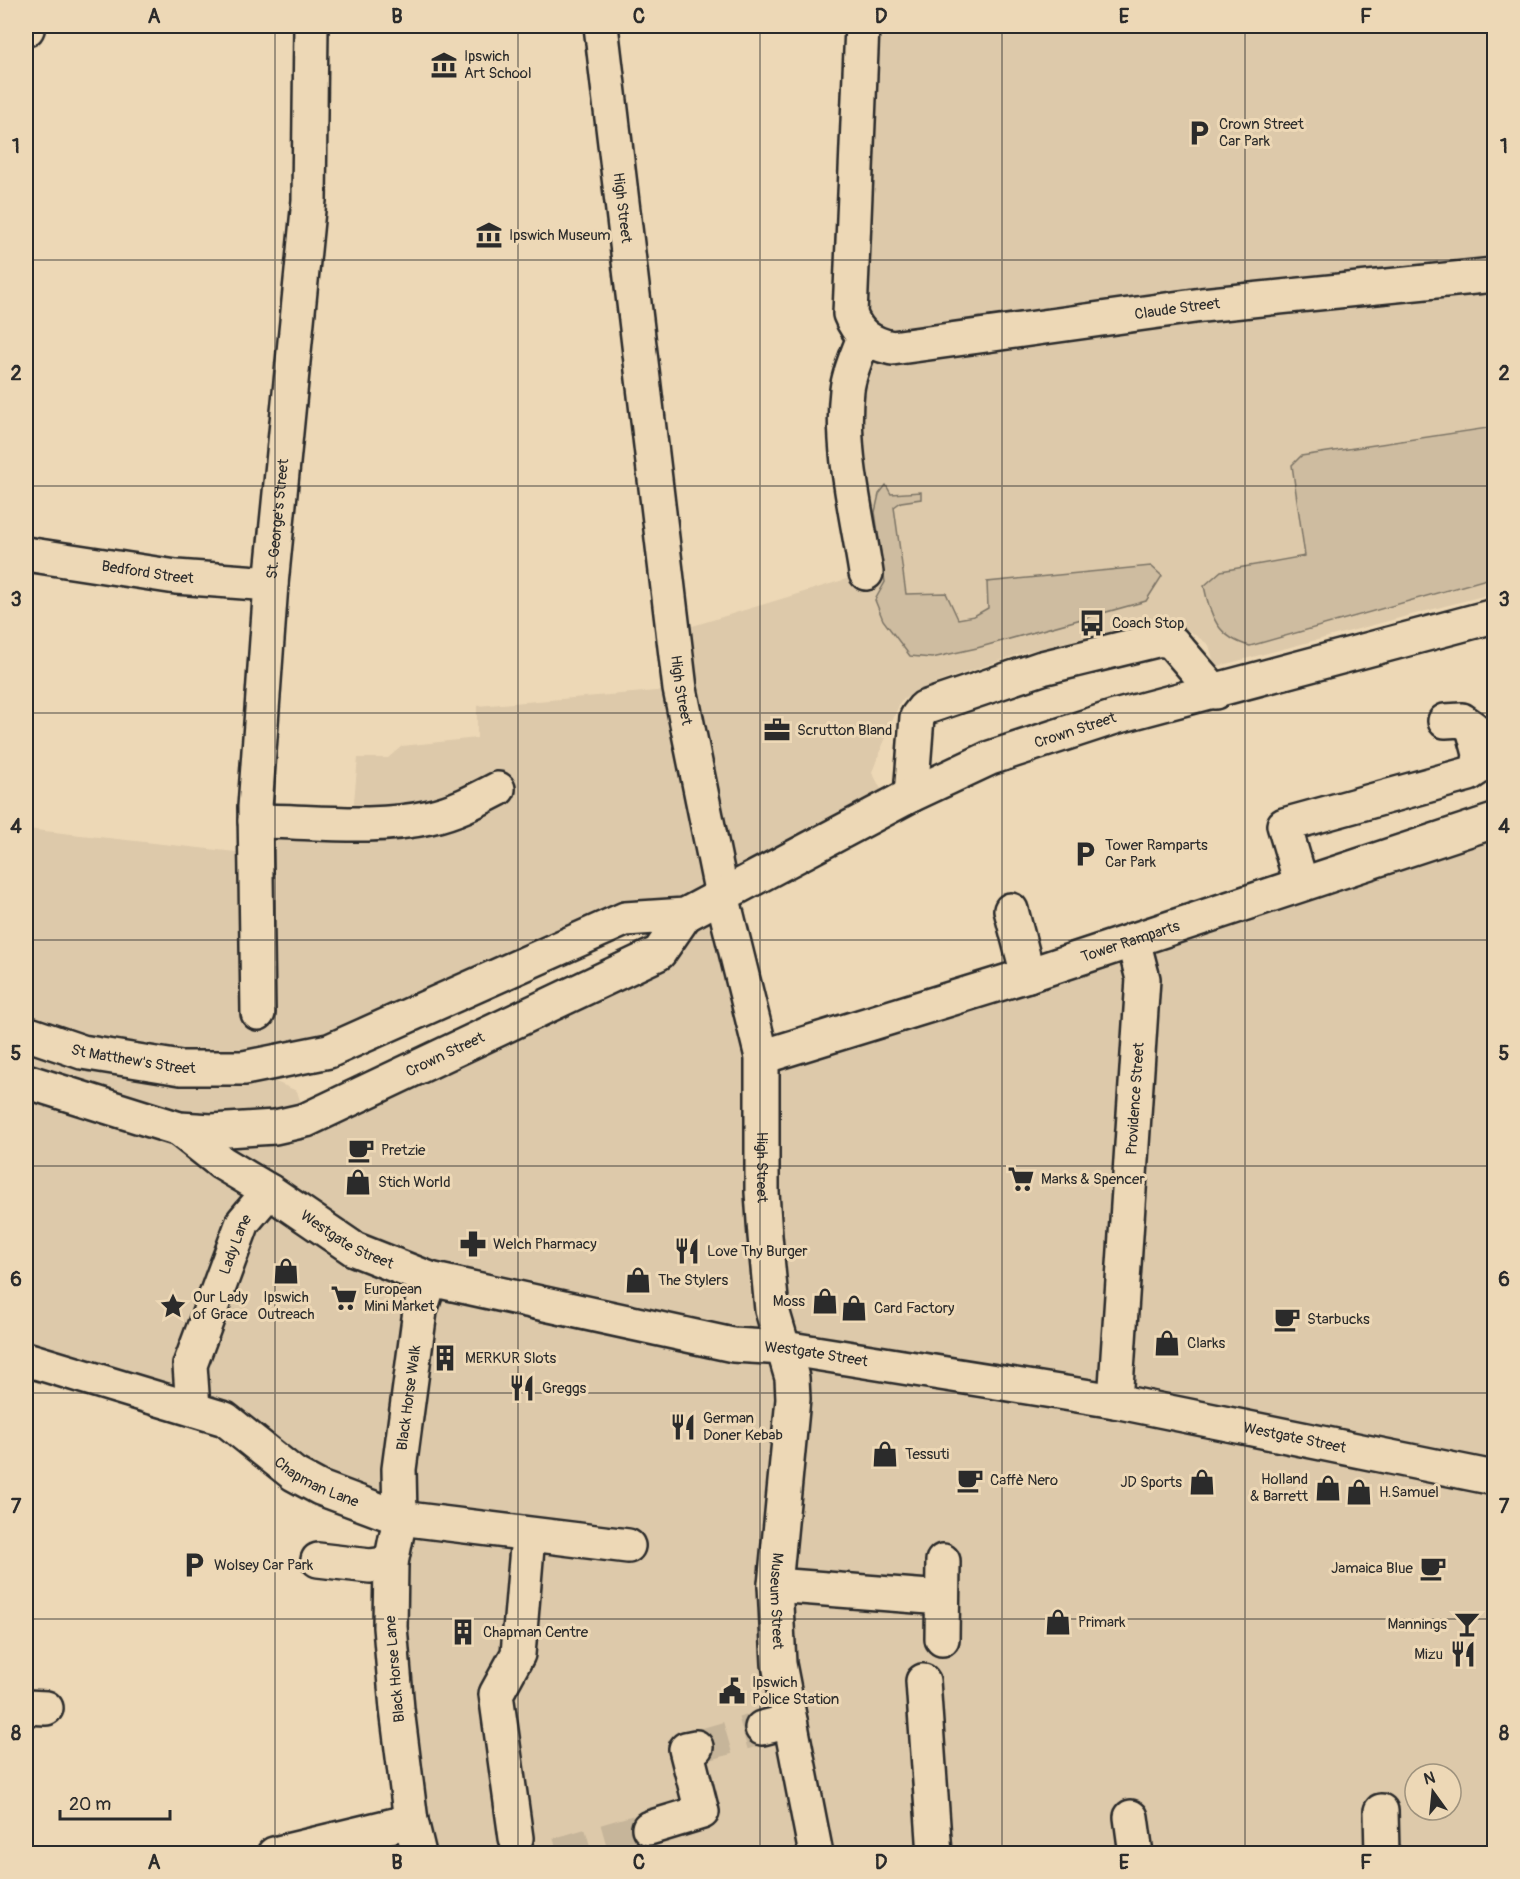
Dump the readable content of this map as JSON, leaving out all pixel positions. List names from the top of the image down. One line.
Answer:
{"streets":{"street":["High Street","Claude Street","St. George's Street","Bedford Street","Crown Street","Tower Ramparts","St Matthew's Street","Providence Street","Westgate Street","Lady Lane","Black Horse Walk","Chapman Lane","Museum Street","Black Horse Lane"]},"crossings":[["High Street","Crown Street"],["High Street","Tower Ramparts"],["High Street","Westgate Street"],["High Street","Museum Street"],["St. George's Street","Bedford Street"],["Crown Street","St Matthew's Street"],["Crown Street","Westgate Street"],["Tower Ramparts","Providence Street"],["Providence Street","Westgate Street"],["Westgate Street","Lady Lane"],["Westgate Street","Black Horse Walk"],["Westgate Street","Museum Street"],["Lady Lane","Chapman Lane"],["Black Horse Walk","Chapman Lane"],["Black Horse Walk","Black Horse Lane"],["Chapman Lane","Black Horse Lane"]],"places":{"museum":["Ipswich Art School","Ipswich Museum"],"parking":["Crown Street Car Park","Tower Ramparts Car Park","Wolsey Car Park"],"bus stop":["Coach Stop"],"office":["Scrutton Bland"],"cafe":["Pretzie","Starbucks","Caffè Nero","Jamaica Blue"],"supermarket":["Marks & Spencer","European Mini Market"],"shop":["Stich World","Ipswich Outreach","The Stylers","Moss","Card Factory","Clarks","Tessuti","JD Sports","Holland & Barrett","H.Samuel","Primark"],"pharmacy":["Welch Pharmacy"],"restaurant":["Love Thy Burger","Greggs","German Doner Kebab","Mizu"],"place":["Our Lady of Grace"],"building":["MERKUR Slots","Chapman Centre"],"bar":["Mannings"],"public building":["Ipswich Police Station"]},"scale_bar":"20 m","north":"top","grid":{"columns":["A","B","C","D","E","F"],"rows":["1","2","3","4","5","6","7","8"]}}
